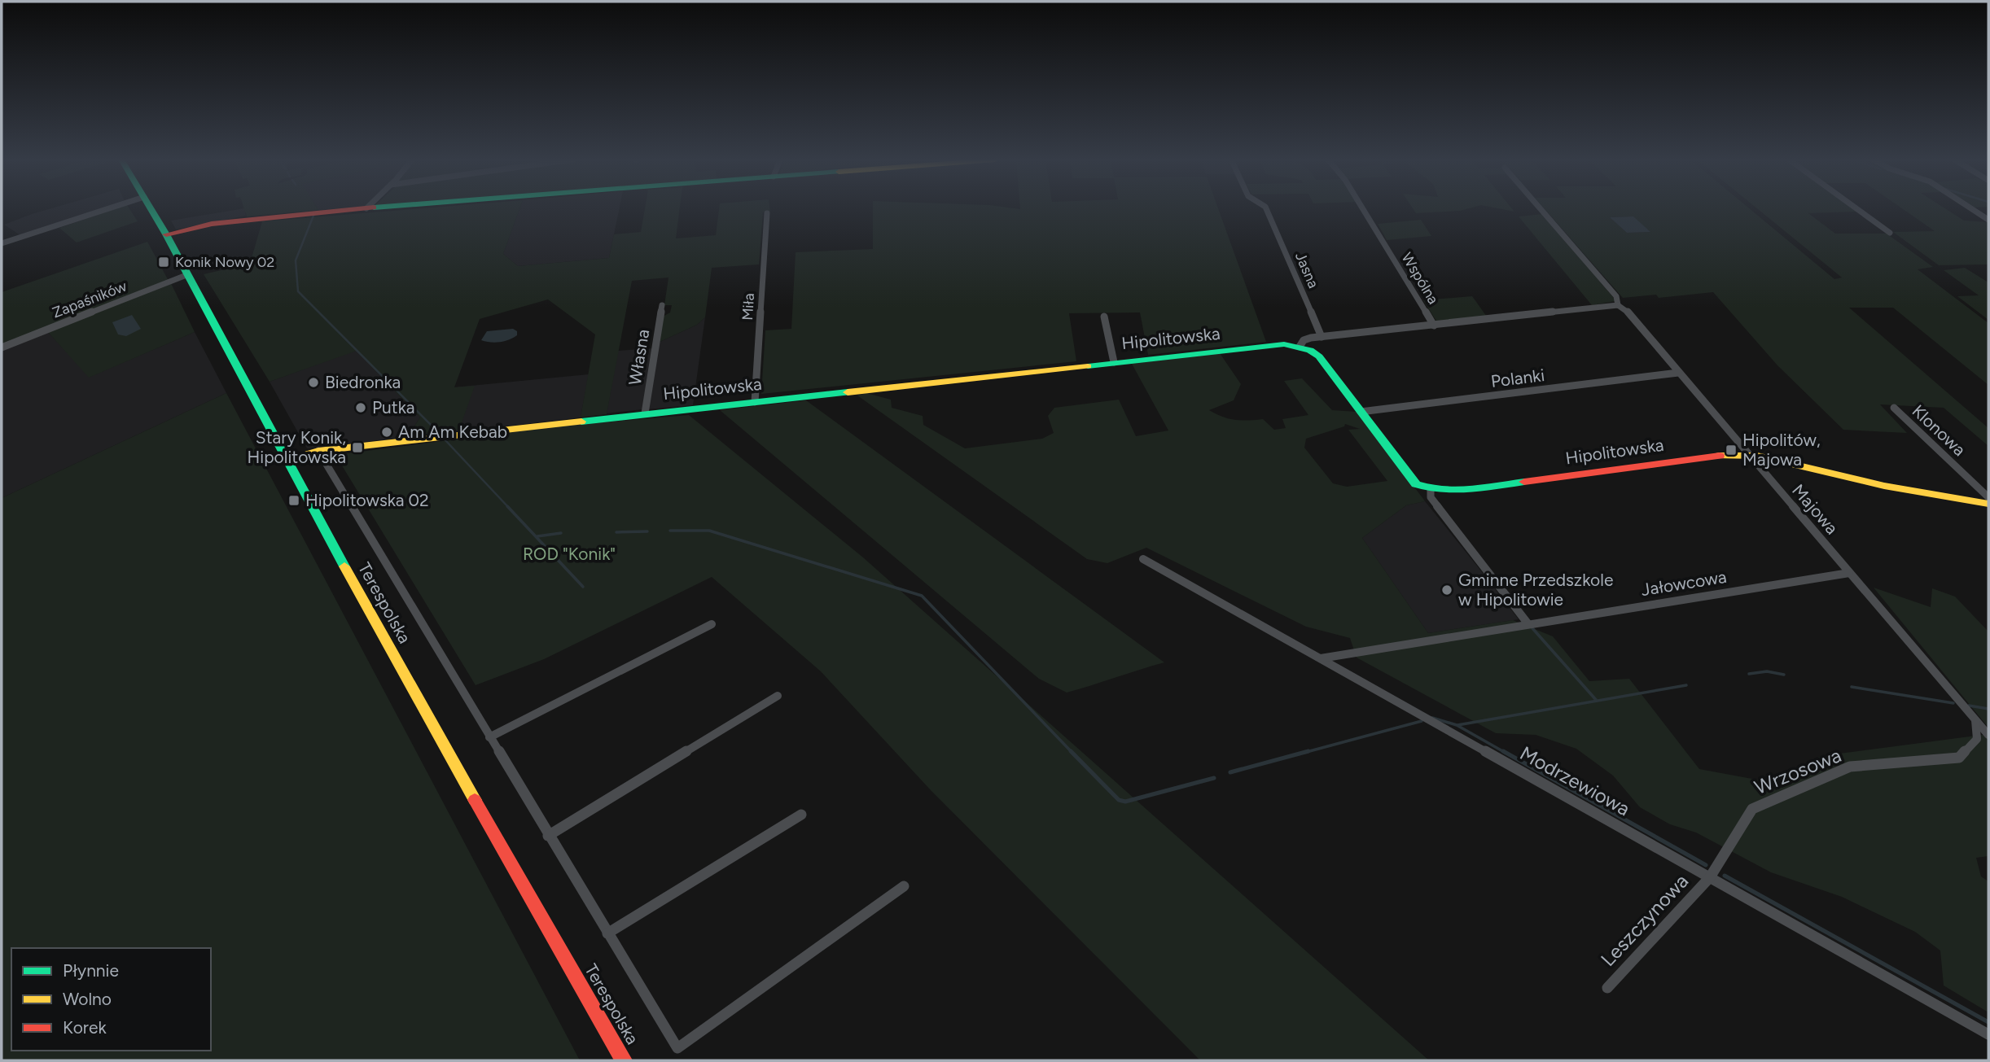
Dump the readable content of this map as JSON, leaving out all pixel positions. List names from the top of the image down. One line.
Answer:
{"streets":{"street":["Jasna","Wspólna","Zapaśników","Miła","Hipolitowska","Własna","Polanki","Klonowa","Majowa","Jałowcowa","Terespolska","Wrzosowa","Modrzewiowa","Leszczynowa"]},"crossings":[["Zapaśników","Terespolska"],["Miła","Hipolitowska"],["Hipolitowska","Własna"],["Hipolitowska","Polanki"],["Hipolitowska","Majowa"],["Hipolitowska","Terespolska"],["Polanki","Majowa"],["Majowa","Jałowcowa"],["Majowa","Wrzosowa"],["Jałowcowa","Modrzewiowa"],["Wrzosowa","Modrzewiowa"],["Wrzosowa","Leszczynowa"],["Modrzewiowa","Leszczynowa"]],"parks":["ROD \"Konik\""],"places":{"transit":["Konik Nowy 02","Stary Konik, Hipolitowska","Hipolitów, Majowa","Hipolitowska 02"],"other":["Biedronka","Putka","Am Am Kebab","Gminne Przedszkole w Hipolitowie"]},"legend":["Płynnie","Wolno","Korek"]}
